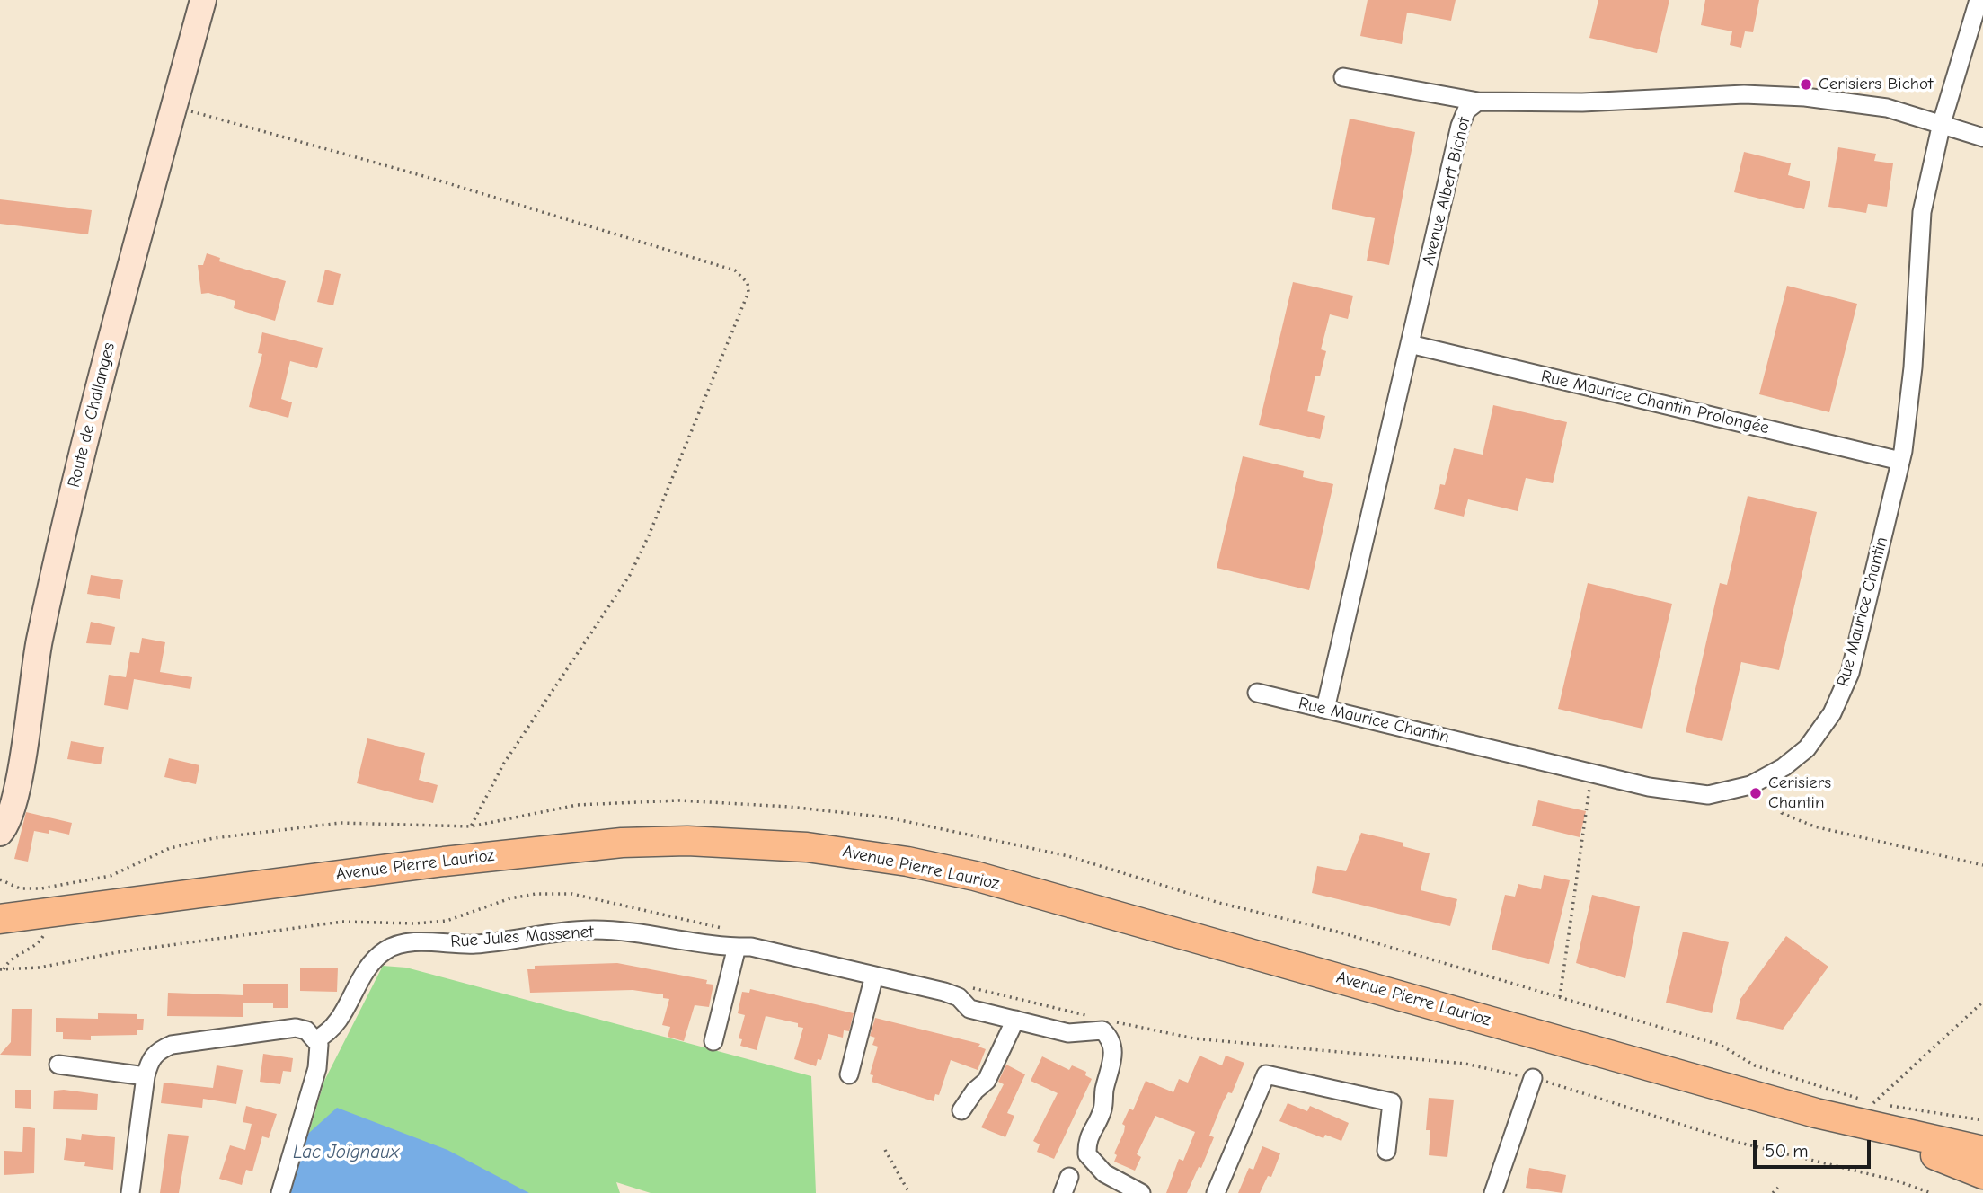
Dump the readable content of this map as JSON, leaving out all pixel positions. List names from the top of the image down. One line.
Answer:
{"streets":{"main road":["Avenue Pierre Laurioz"],"street":["Avenue Albert Bichot","Rue Maurice Chantin Prolongée","Route de Challanges","Rue Maurice Chantin","Rue Jules Massenet"]},"crossings":[["Avenue Albert Bichot","Rue Maurice Chantin Prolongée"],["Avenue Albert Bichot","Rue Maurice Chantin"],["Rue Maurice Chantin Prolongée","Rue Maurice Chantin"]],"water":["Lac Joignaux"],"places":["Cerisiers Bichot","Cerisiers Chantin"],"scale_bar":"50 m"}
